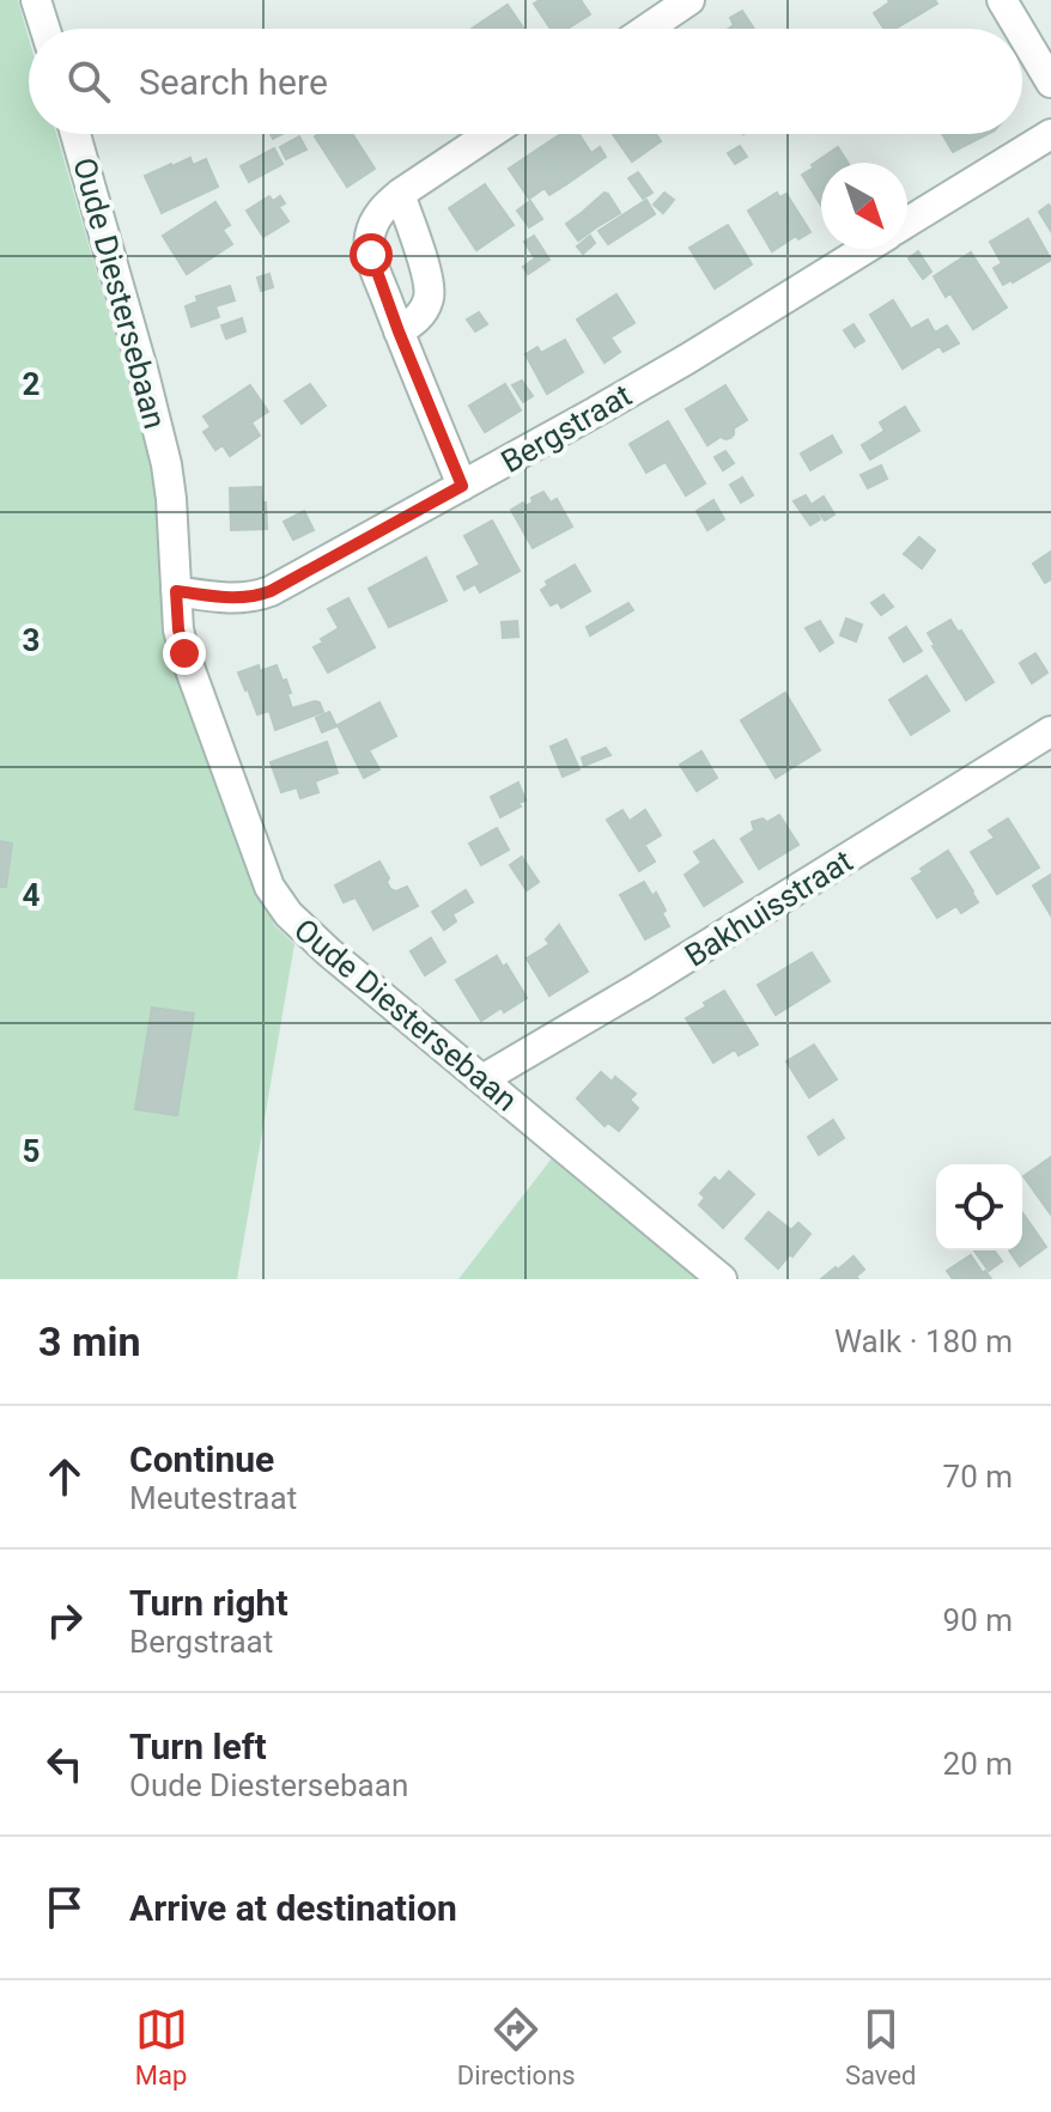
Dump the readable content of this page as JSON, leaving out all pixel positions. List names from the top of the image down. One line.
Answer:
{"streets":{"street":["Oude Diestersebaan","Bergstraat","Bakhuisstraat"]},"crossings":[["Oude Diestersebaan","Bergstraat"],["Oude Diestersebaan","Bakhuisstraat"]],"north":"bottom right","page":{"search":"Search here","heading":["3 min","Walk · 180 m"],"list":[["Continue","Meutestraat","70 m"],["Turn right","Bergstraat","90 m"],["Turn left","Oude Diestersebaan","20 m"],"Arrive at destination"],"nav":["Map","Directions","Saved"]},"grid":{"rows":["2","3","4","5"]}}
